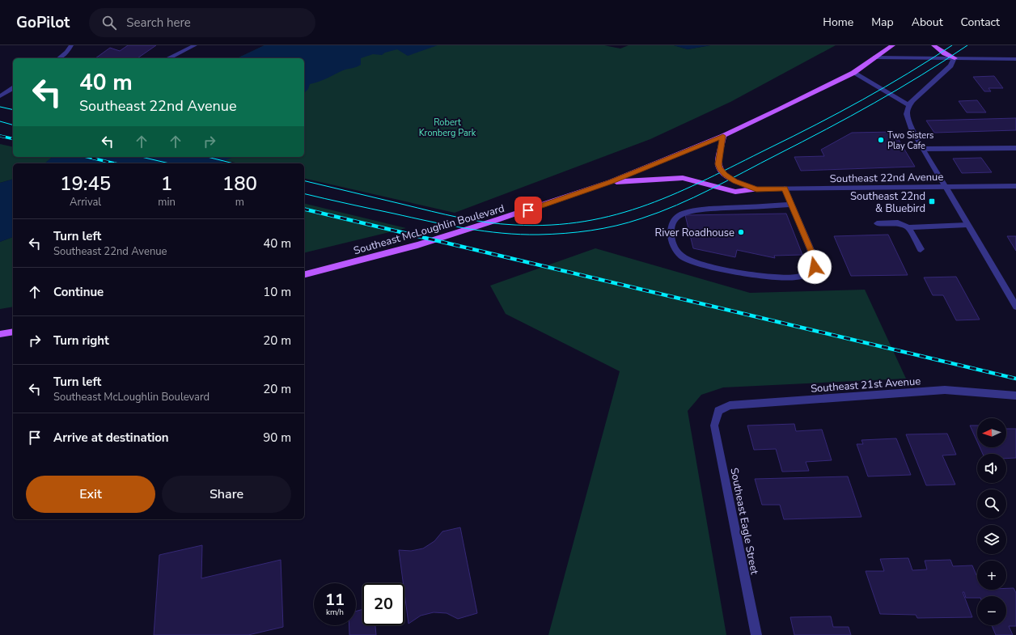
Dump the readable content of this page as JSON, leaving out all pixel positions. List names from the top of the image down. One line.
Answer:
{"streets":{"main road":["Southeast McLoughlin Boulevard"],"street":["Southeast 22nd Avenue","Southeast 21st Avenue","Southeast Eagle Street"]},"crossings":[["Southeast 21st Avenue","Southeast Eagle Street"]],"parks":["Robert Kronberg Park"],"places":{"other":["Two Sisters Play Cafe","River Roadhouse"],"transit":["Southeast 22nd & Bluebird"]},"north":"left","page":{"header":"GoPilot","search":"Search here","nav":["Home","Map","About","Contact"],"turn":["40 m","Southeast 22nd Avenue"],"eta":["19:45","Arrival","1","min","180","m"],"list":[{"name":"Turn left","note":"Southeast 22nd Avenue","value":"40 m"},{"name":"Continue","value":"10 m"},{"name":"Turn right","value":"20 m"},{"name":"Turn left","note":"Southeast McLoughlin Boulevard","value":"20 m"},{"name":"Arrive at destination","value":"90 m"}],"map_buttons":["+","−"],"buttons":["Exit","Share"],"speed":"11 km/h","limit":"20"}}
